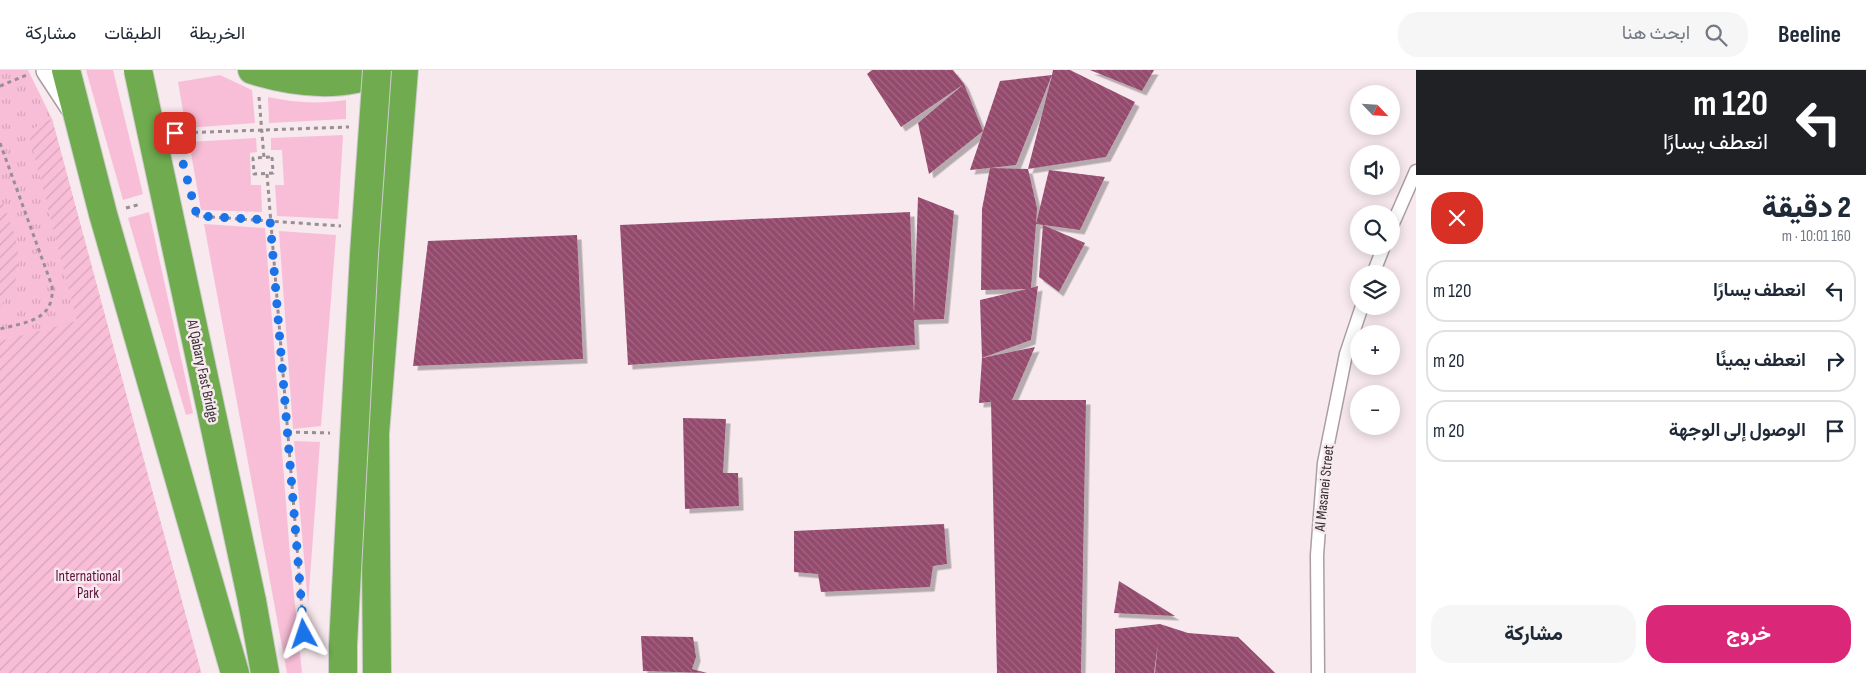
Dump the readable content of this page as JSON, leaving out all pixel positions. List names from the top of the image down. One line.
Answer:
{"streets":{"highway":["Al Qabary Fast Bridge"],"lane":["Al Masanei Street"]},"parks":["International Park"],"north":"bottom right","page":{"header":"Beeline","search":"ابحث هنا","nav":["الخريطة","الطبقات","مشاركة"],"turn":["120 m","انعطف يسارًا"],"map_buttons":["+","−"],"heading":["2 دقيقة","160 m · 10:01"],"list":[{"name":"انعطف يسارًا","value":"120 m"},{"name":"انعطف يمينًا","value":"20 m"},{"name":"الوصول إلى الوجهة","value":"20 m"}],"buttons":["خروج","مشاركة"]}}
